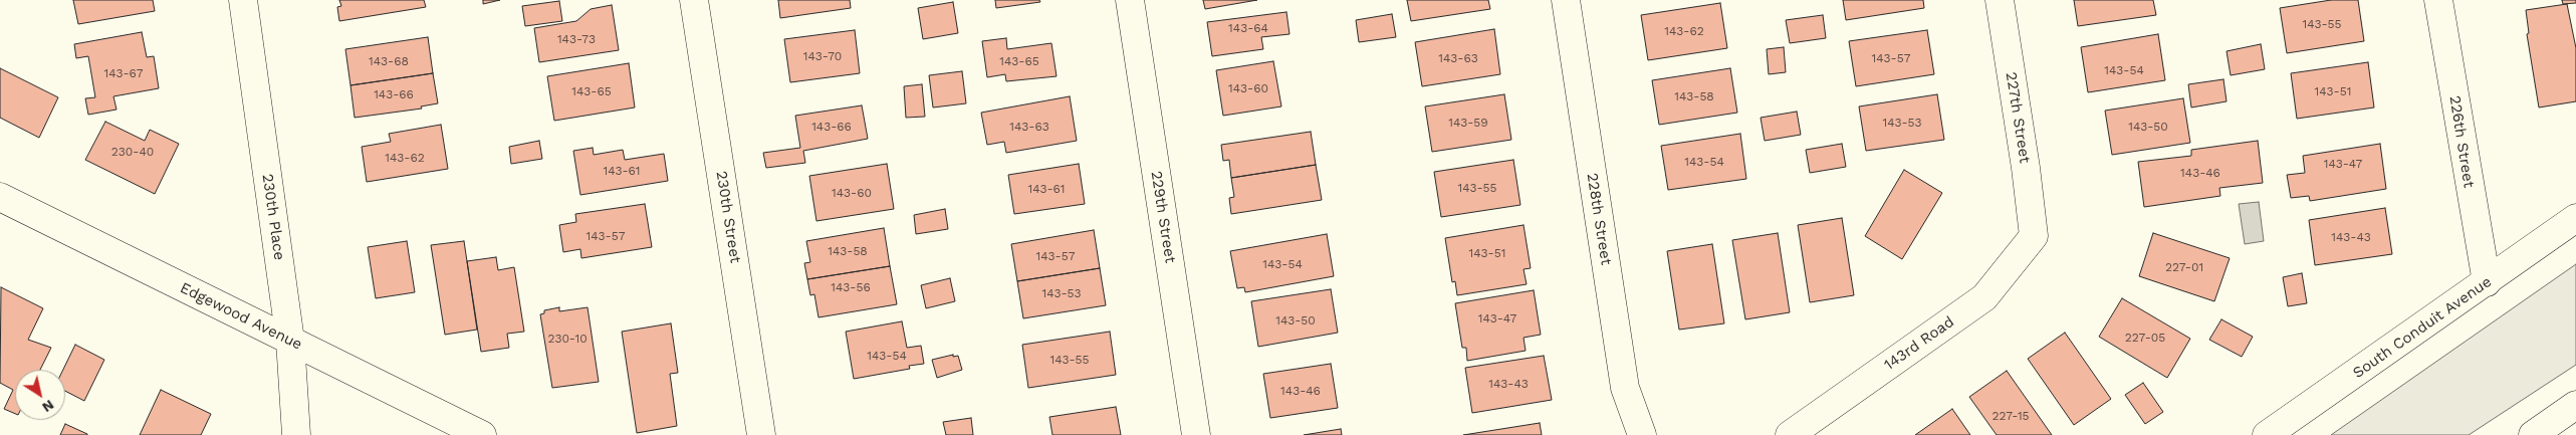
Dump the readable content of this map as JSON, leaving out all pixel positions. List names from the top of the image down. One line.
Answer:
{"streets":{"main road":["227th Street","226th Street","230th Place","230th Street","229th Street","228th Street","Edgewood Avenue","South Conduit Avenue","143rd Road"]},"crossings":[["227th Street","143rd Road"],["226th Street","South Conduit Avenue"],["230th Place","Edgewood Avenue"]],"house_numbers":["143-55","143-64","143-62","143-73","143-70","143-63","143-57","143-68","143-65","143-54","143-67","143-60","143-65","143-51","143-66","143-58","143-59","143-53","143-66","143-63","143-50","230-40","143-62","143-54","143-47","143-61","143-46","143-55","143-61","143-60","143-57","143-43","143-58","143-51","143-57","143-54","227-01","143-56","143-53","143-47","143-50","227-05","230-10","143-54","143-55","143-43","143-46","227-15"],"north":"bottom right"}
